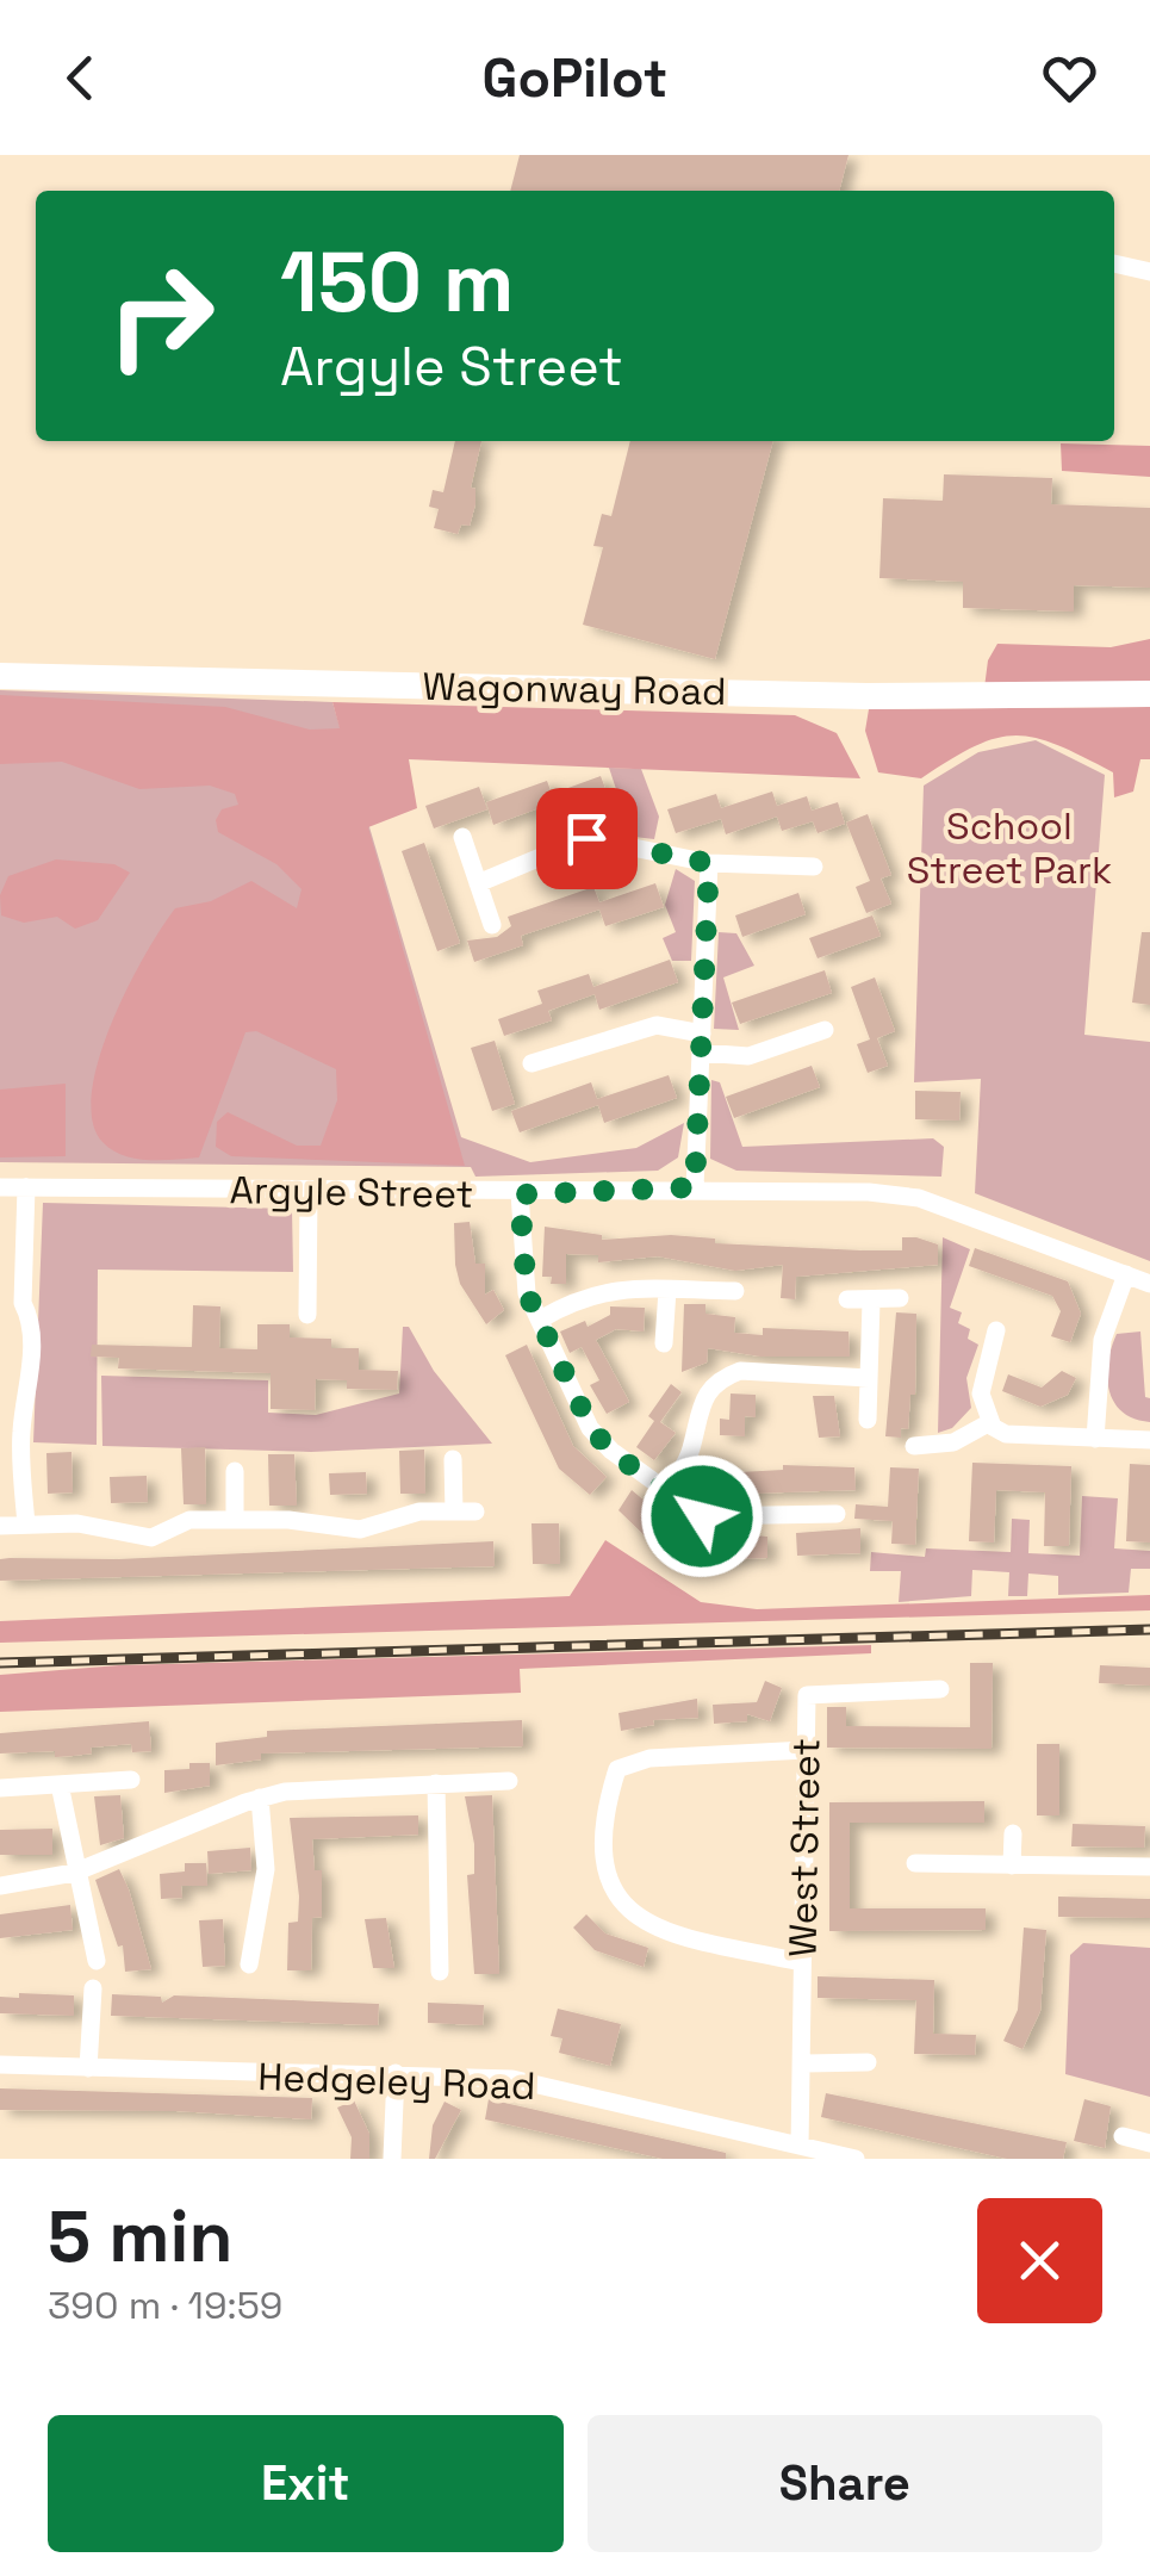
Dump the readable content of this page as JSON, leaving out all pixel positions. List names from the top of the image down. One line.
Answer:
{"streets":{"main road":["Wagonway Road"],"street":["Argyle Street","West Street","Hedgeley Road"]},"crossings":[["West Street","Hedgeley Road"]],"parks":["School Street Park"],"page":{"header":"GoPilot","turn":["150 m","Argyle Street"],"heading":["5 min","390 m · 19:59"],"buttons":["Exit","Share"]}}
